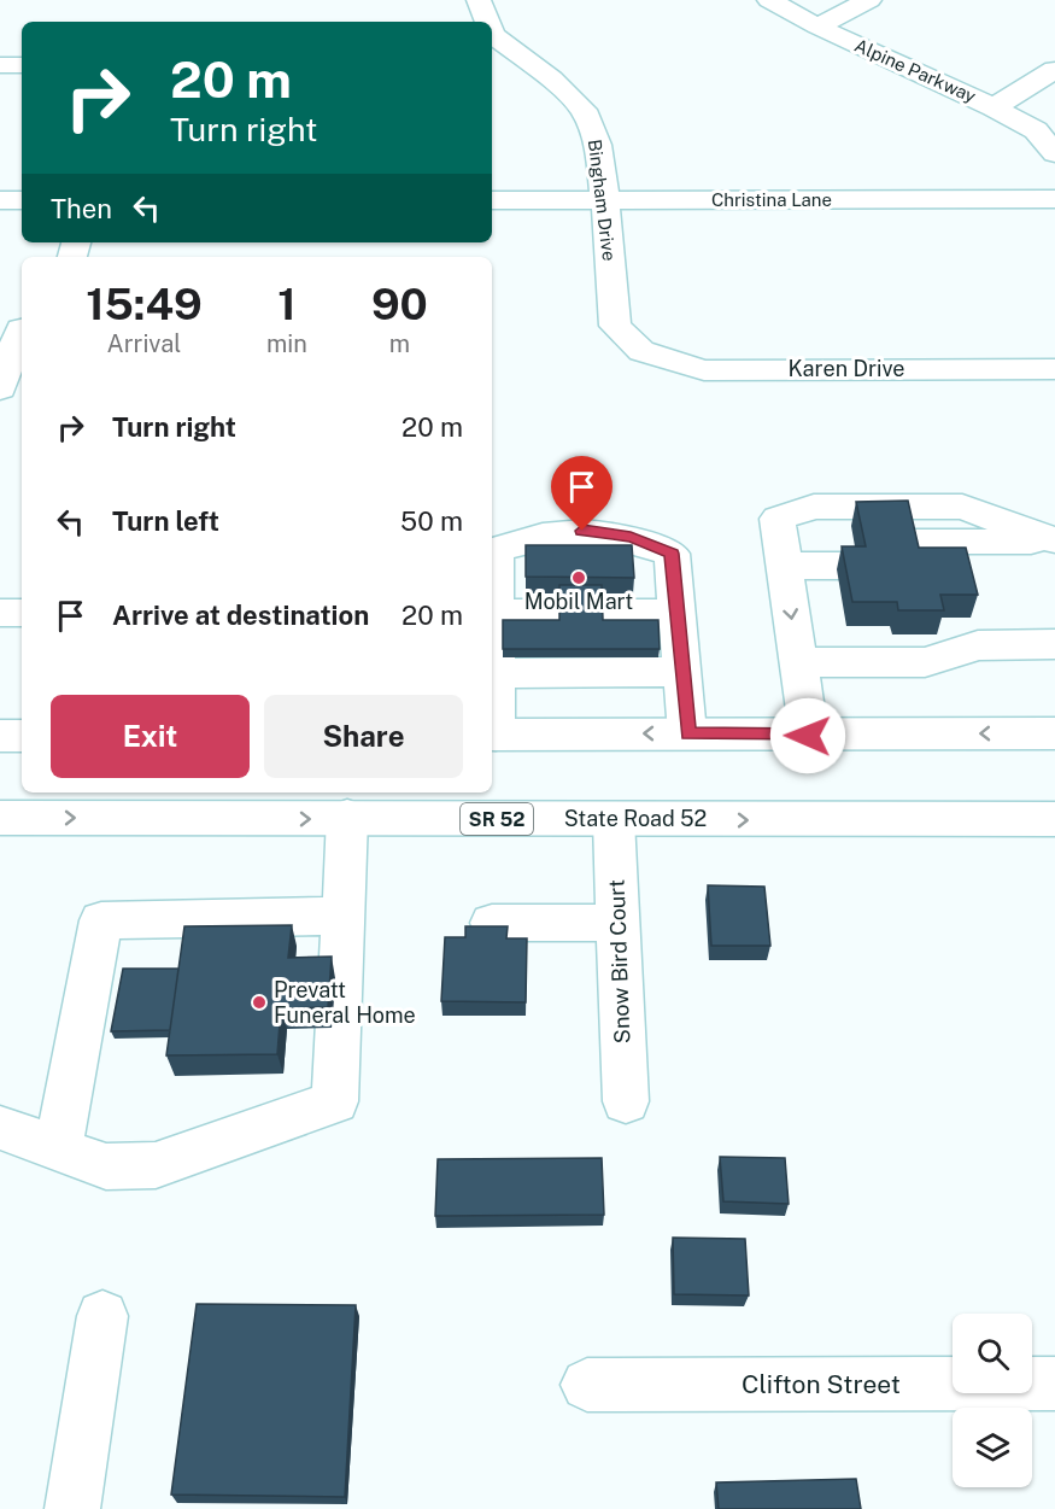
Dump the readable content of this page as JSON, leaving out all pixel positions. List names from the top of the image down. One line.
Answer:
{"streets":{"street":["Alpine Parkway","Bingham Drive","Christina Lane","Karen Drive","SR 52","State Road 52","Snow Bird Court","Clifton Street"]},"crossings":[["Bingham Drive","Christina Lane"],["Bingham Drive","Karen Drive"],["State Road 52","Snow Bird Court"]],"places":["Mobil Mart","Prevatt Funeral Home"],"page":{"turn":["20 m","Turn right"],"then":"Then","eta":["15:49","Arrival","1","min","90","m"],"list":[{"name":"Turn right","value":"20 m"},{"name":"Turn left","value":"50 m"},{"name":"Arrive at destination","value":"20 m"}],"buttons":["Exit","Share"]}}
